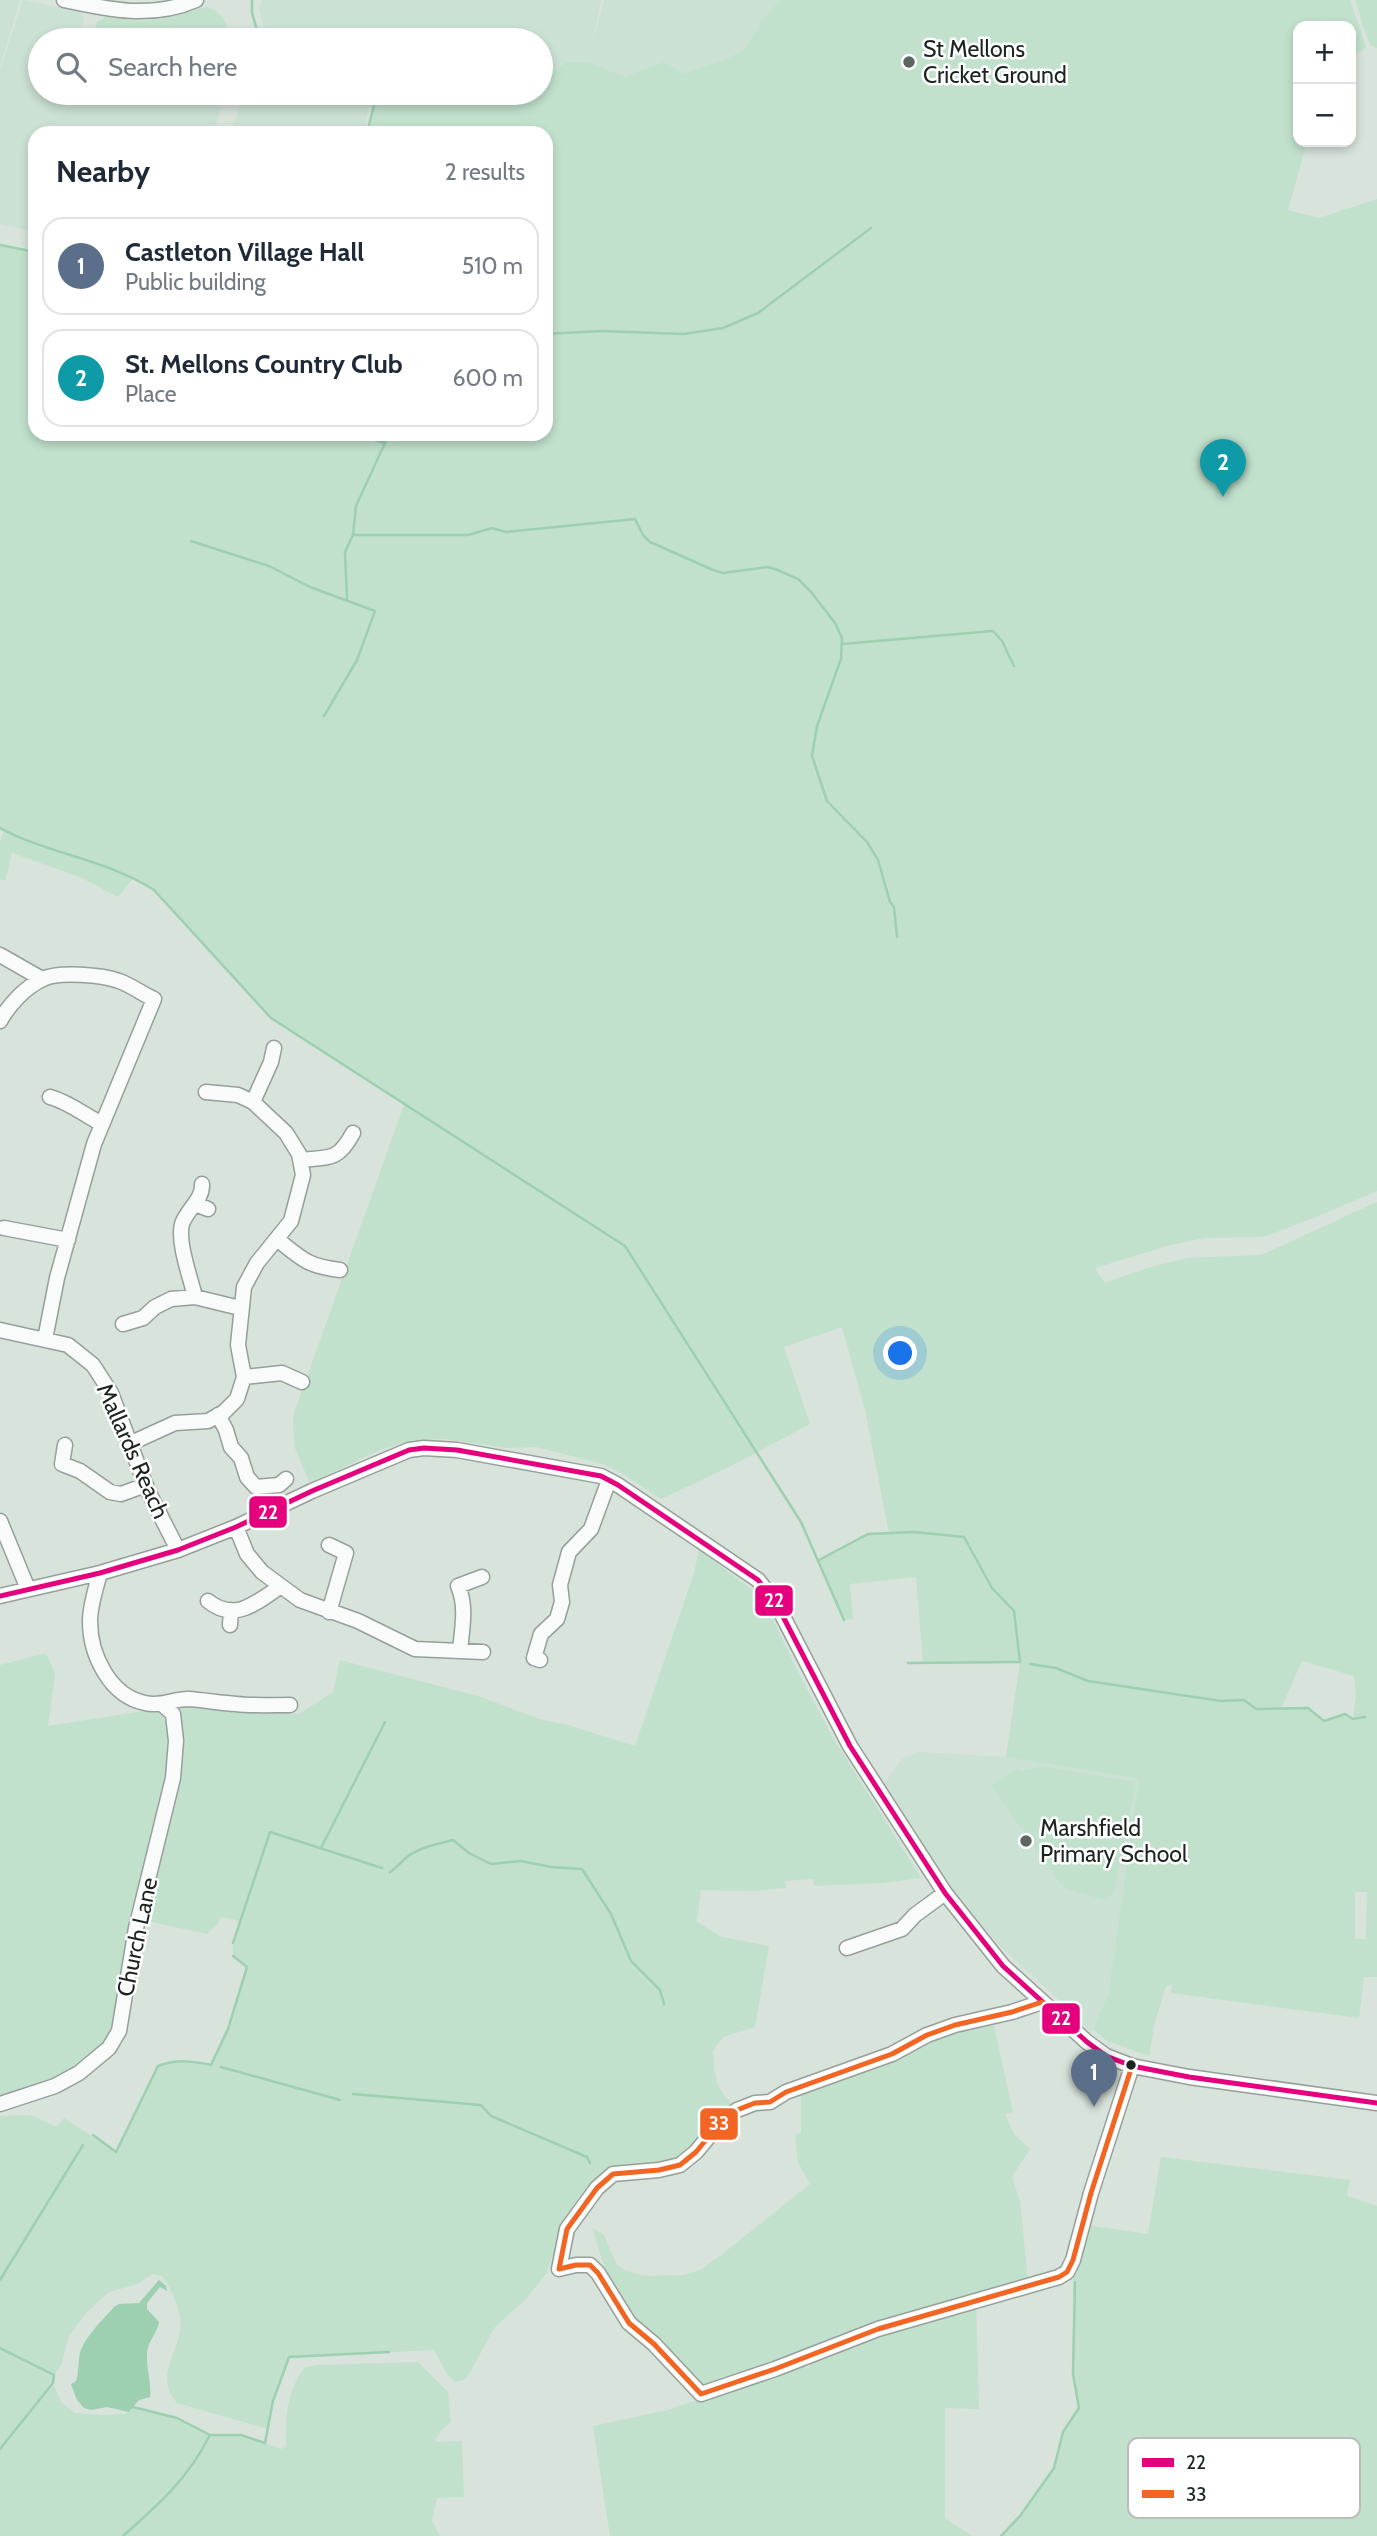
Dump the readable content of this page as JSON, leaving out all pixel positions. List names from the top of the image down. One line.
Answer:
{"streets":{"street":["Mallards Reach","Church Lane"]},"places":["St Mellons Cricket Ground","Marshfield Primary School"],"lines":["transit line 22","transit line 33"],"legend":["22","33"],"page":{"map_buttons":["+","−"],"search":"Search here","heading":["Nearby","2 results"],"list":[{"mark":"1","name":"Castleton Village Hall","note":"Public building","value":"510 m"},{"mark":"2","name":"St. Mellons Country Club","note":"Place","value":"600 m"}],"pins":["2","1"]}}
